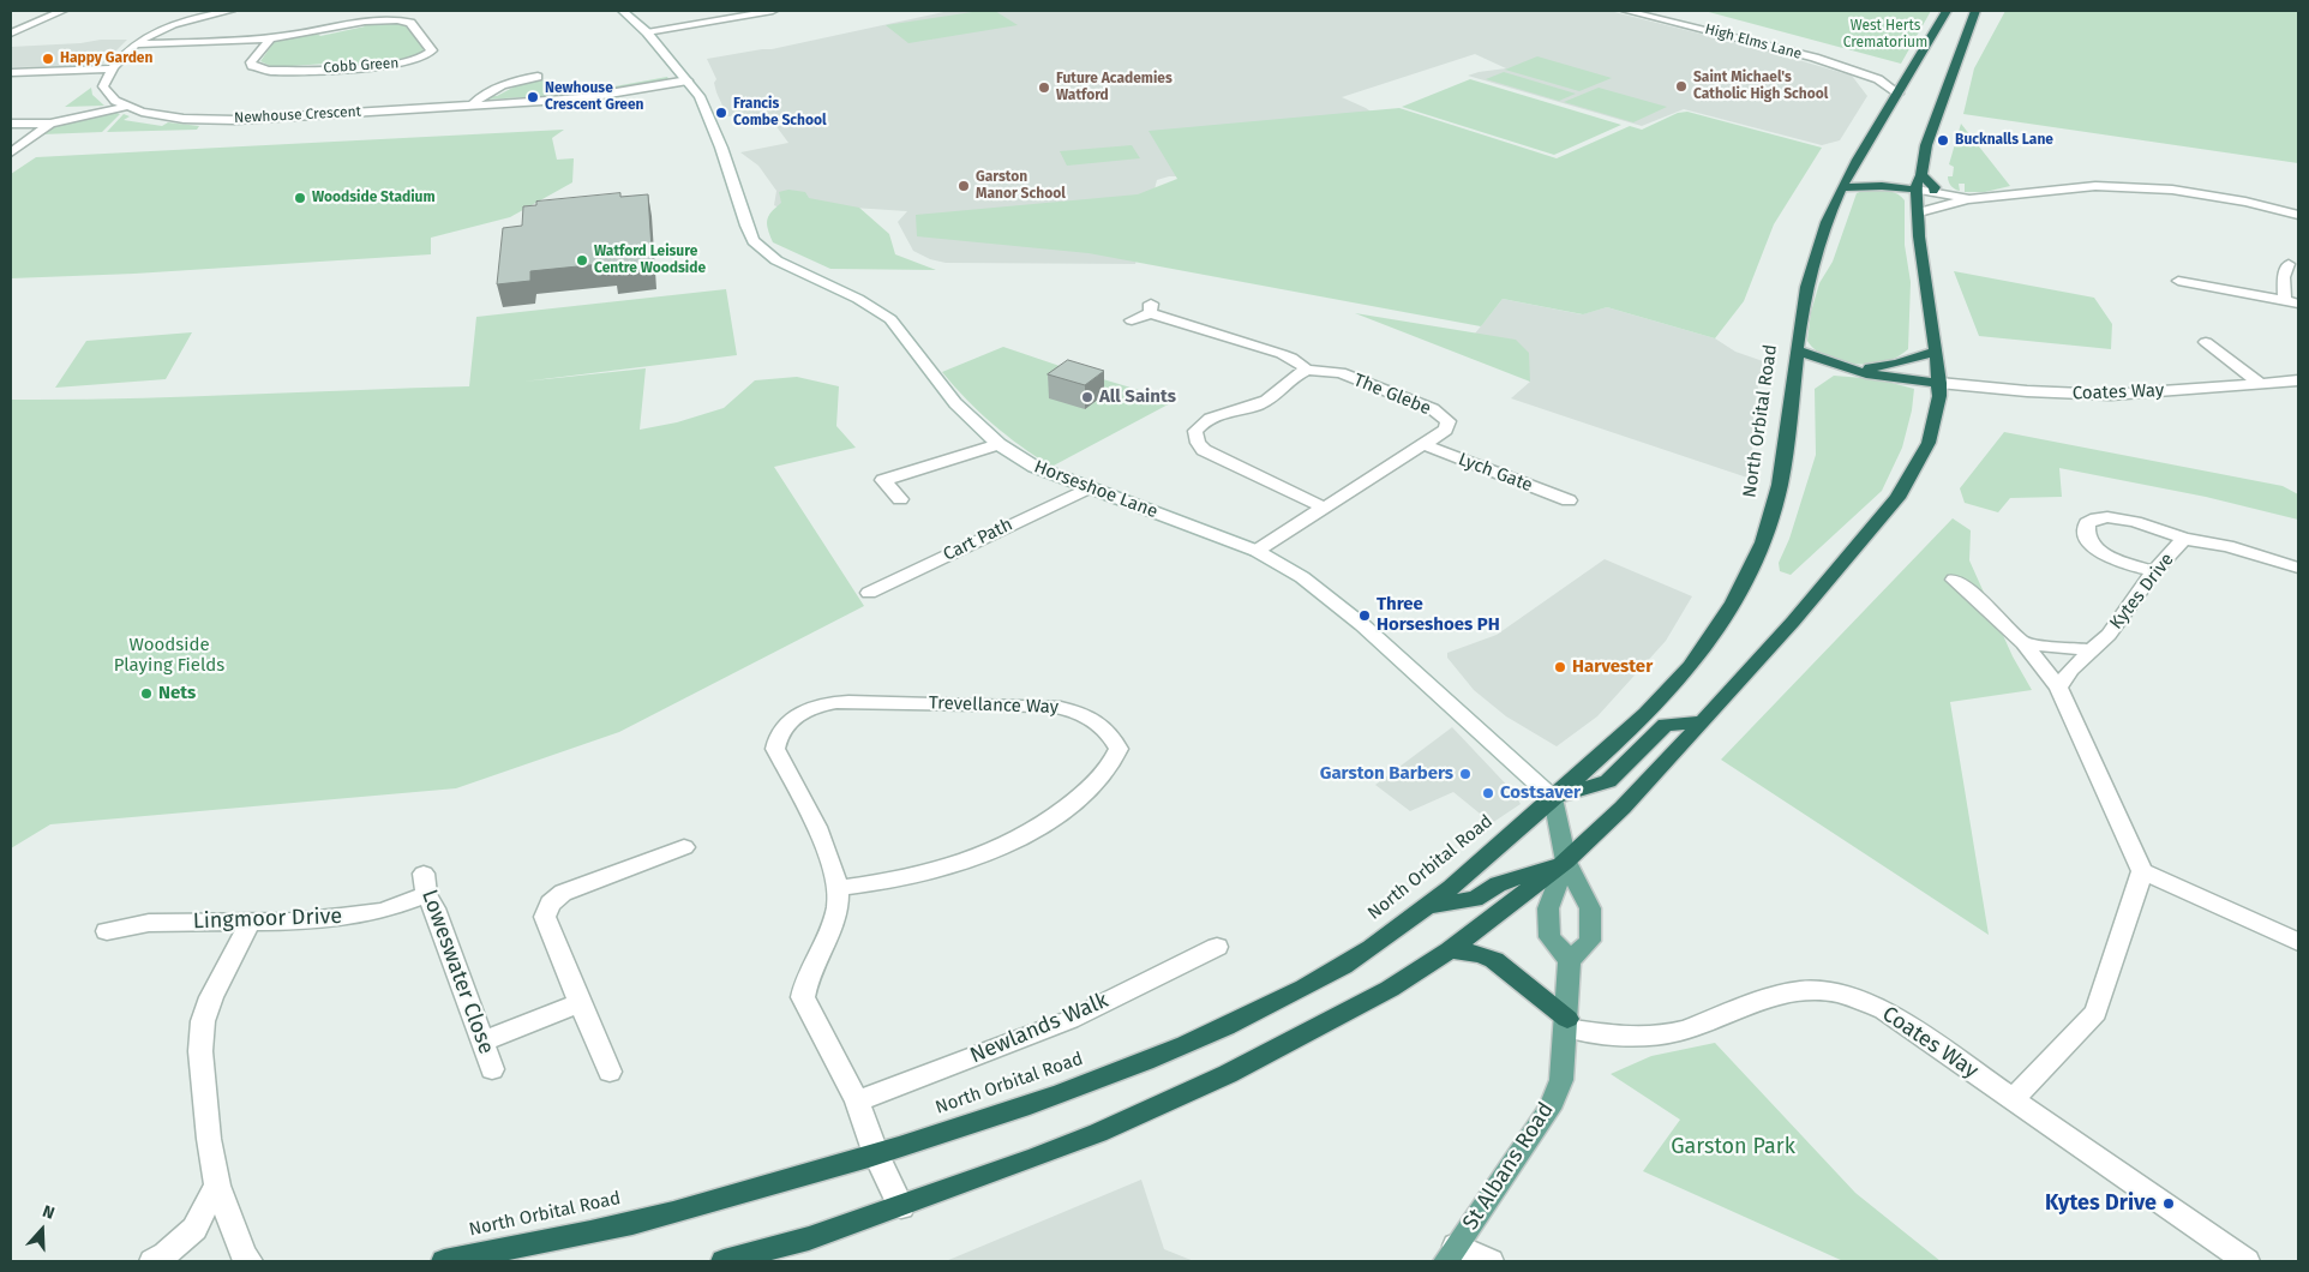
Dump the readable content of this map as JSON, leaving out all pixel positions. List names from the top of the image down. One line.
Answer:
{"streets":{"highway":["North Orbital Road"],"main road":["St Albans Road"],"street":["High Elms Lane","Cobb Green","Newhouse Crescent","Coates Way","The Glebe","Lych Gate","Horseshoe Lane","Cart Path","Kytes Drive","Trevellance Way","Lingmoor Drive","Loweswater Close","Newlands Walk"]},"crossings":[["High Elms Lane","North Orbital Road"],["Newhouse Crescent","Horseshoe Lane"],["Coates Way","St Albans Road"],["The Glebe","Lych Gate"],["The Glebe","Horseshoe Lane"],["North Orbital Road","Horseshoe Lane"],["North Orbital Road","Trevellance Way"],["Horseshoe Lane","Cart Path"],["Trevellance Way","Newlands Walk"],["Lingmoor Drive","Loweswater Close"]],"parks":["West Herts Crematorium","Woodside Playing Fields","Garston Park"],"places":["Happy Garden","Saint Michael's Catholic High School","Future Academies Watford","Newhouse Crescent Green","Francis Combe School","Bucknalls Lane","Garston Manor School","Woodside Stadium","Watford Leisure Centre Woodside","All Saints","Three Horseshoes PH","Harvester","Nets","Garston Barbers","Costsaver","Kytes Drive"],"north":"top"}
